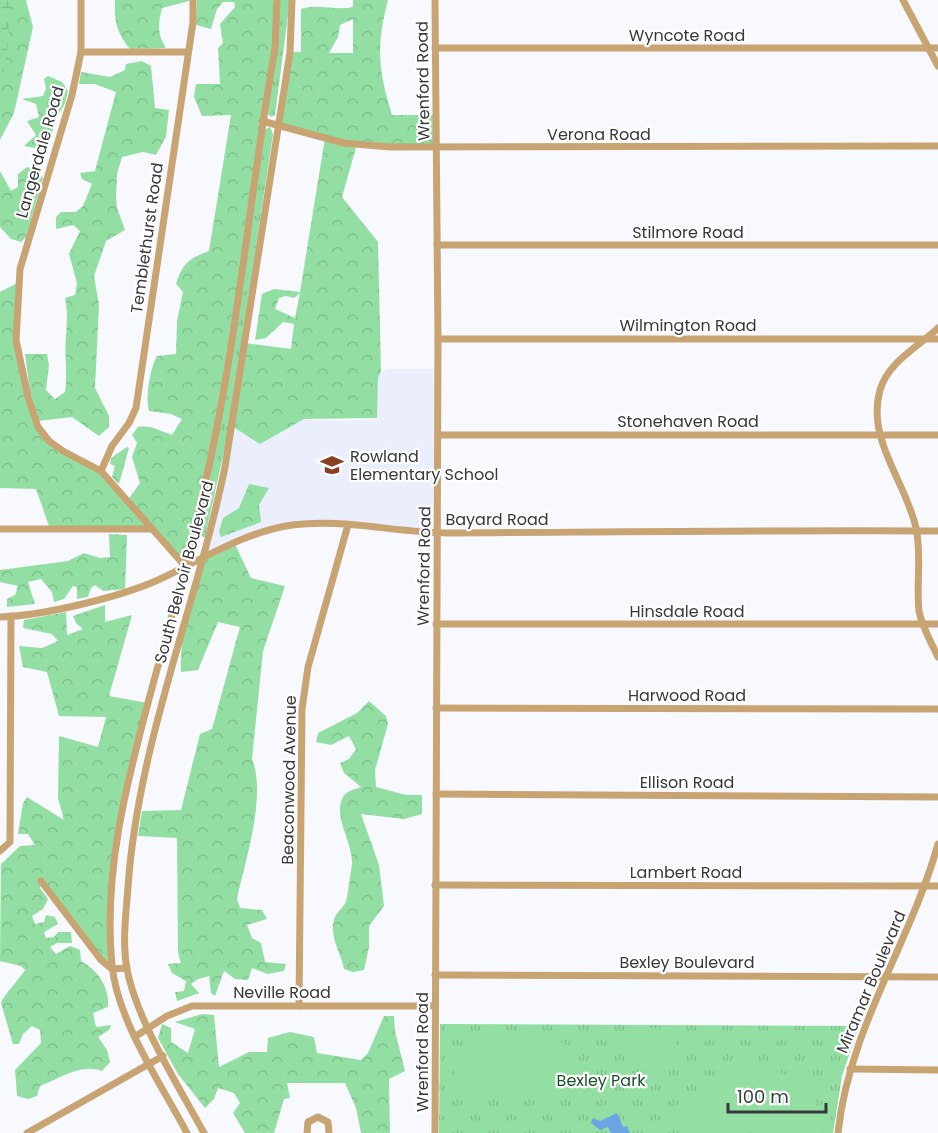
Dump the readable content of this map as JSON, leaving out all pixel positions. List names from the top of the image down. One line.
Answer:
{"streets":{"street":["Wyncote Road","Wrenford Road","Verona Road","Langerdale Road","Stilmore Road","Temblethurst Road","Wilmington Road","Stonehaven Road","Bayard Road","South Belvoir Boulevard","Hinsdale Road","Harwood Road","Beaconwood Avenue","Ellison Road","Lambert Road","Bexley Boulevard","Miramar Boulevard","Neville Road"]},"crossings":[["Wyncote Road","Wrenford Road"],["Wrenford Road","Verona Road"],["Wrenford Road","Stilmore Road"],["Wrenford Road","Wilmington Road"],["Wrenford Road","Stonehaven Road"],["Wrenford Road","Bayard Road"],["Wrenford Road","Hinsdale Road"],["Wrenford Road","Harwood Road"],["Wrenford Road","Ellison Road"],["Wrenford Road","Lambert Road"],["Wrenford Road","Bexley Boulevard"],["Wrenford Road","Neville Road"],["Verona Road","South Belvoir Boulevard"],["Langerdale Road","Temblethurst Road"],["Langerdale Road","Bayard Road"],["Langerdale Road","South Belvoir Boulevard"],["Bayard Road","South Belvoir Boulevard"],["Bayard Road","Beaconwood Avenue"],["South Belvoir Boulevard","Neville Road"],["Beaconwood Avenue","Neville Road"],["Lambert Road","Miramar Boulevard"],["Bexley Boulevard","Miramar Boulevard"]],"parks":["Bexley Park"],"places":{"school or university":["Rowland Elementary School"]},"scale_bar":"100 m"}
